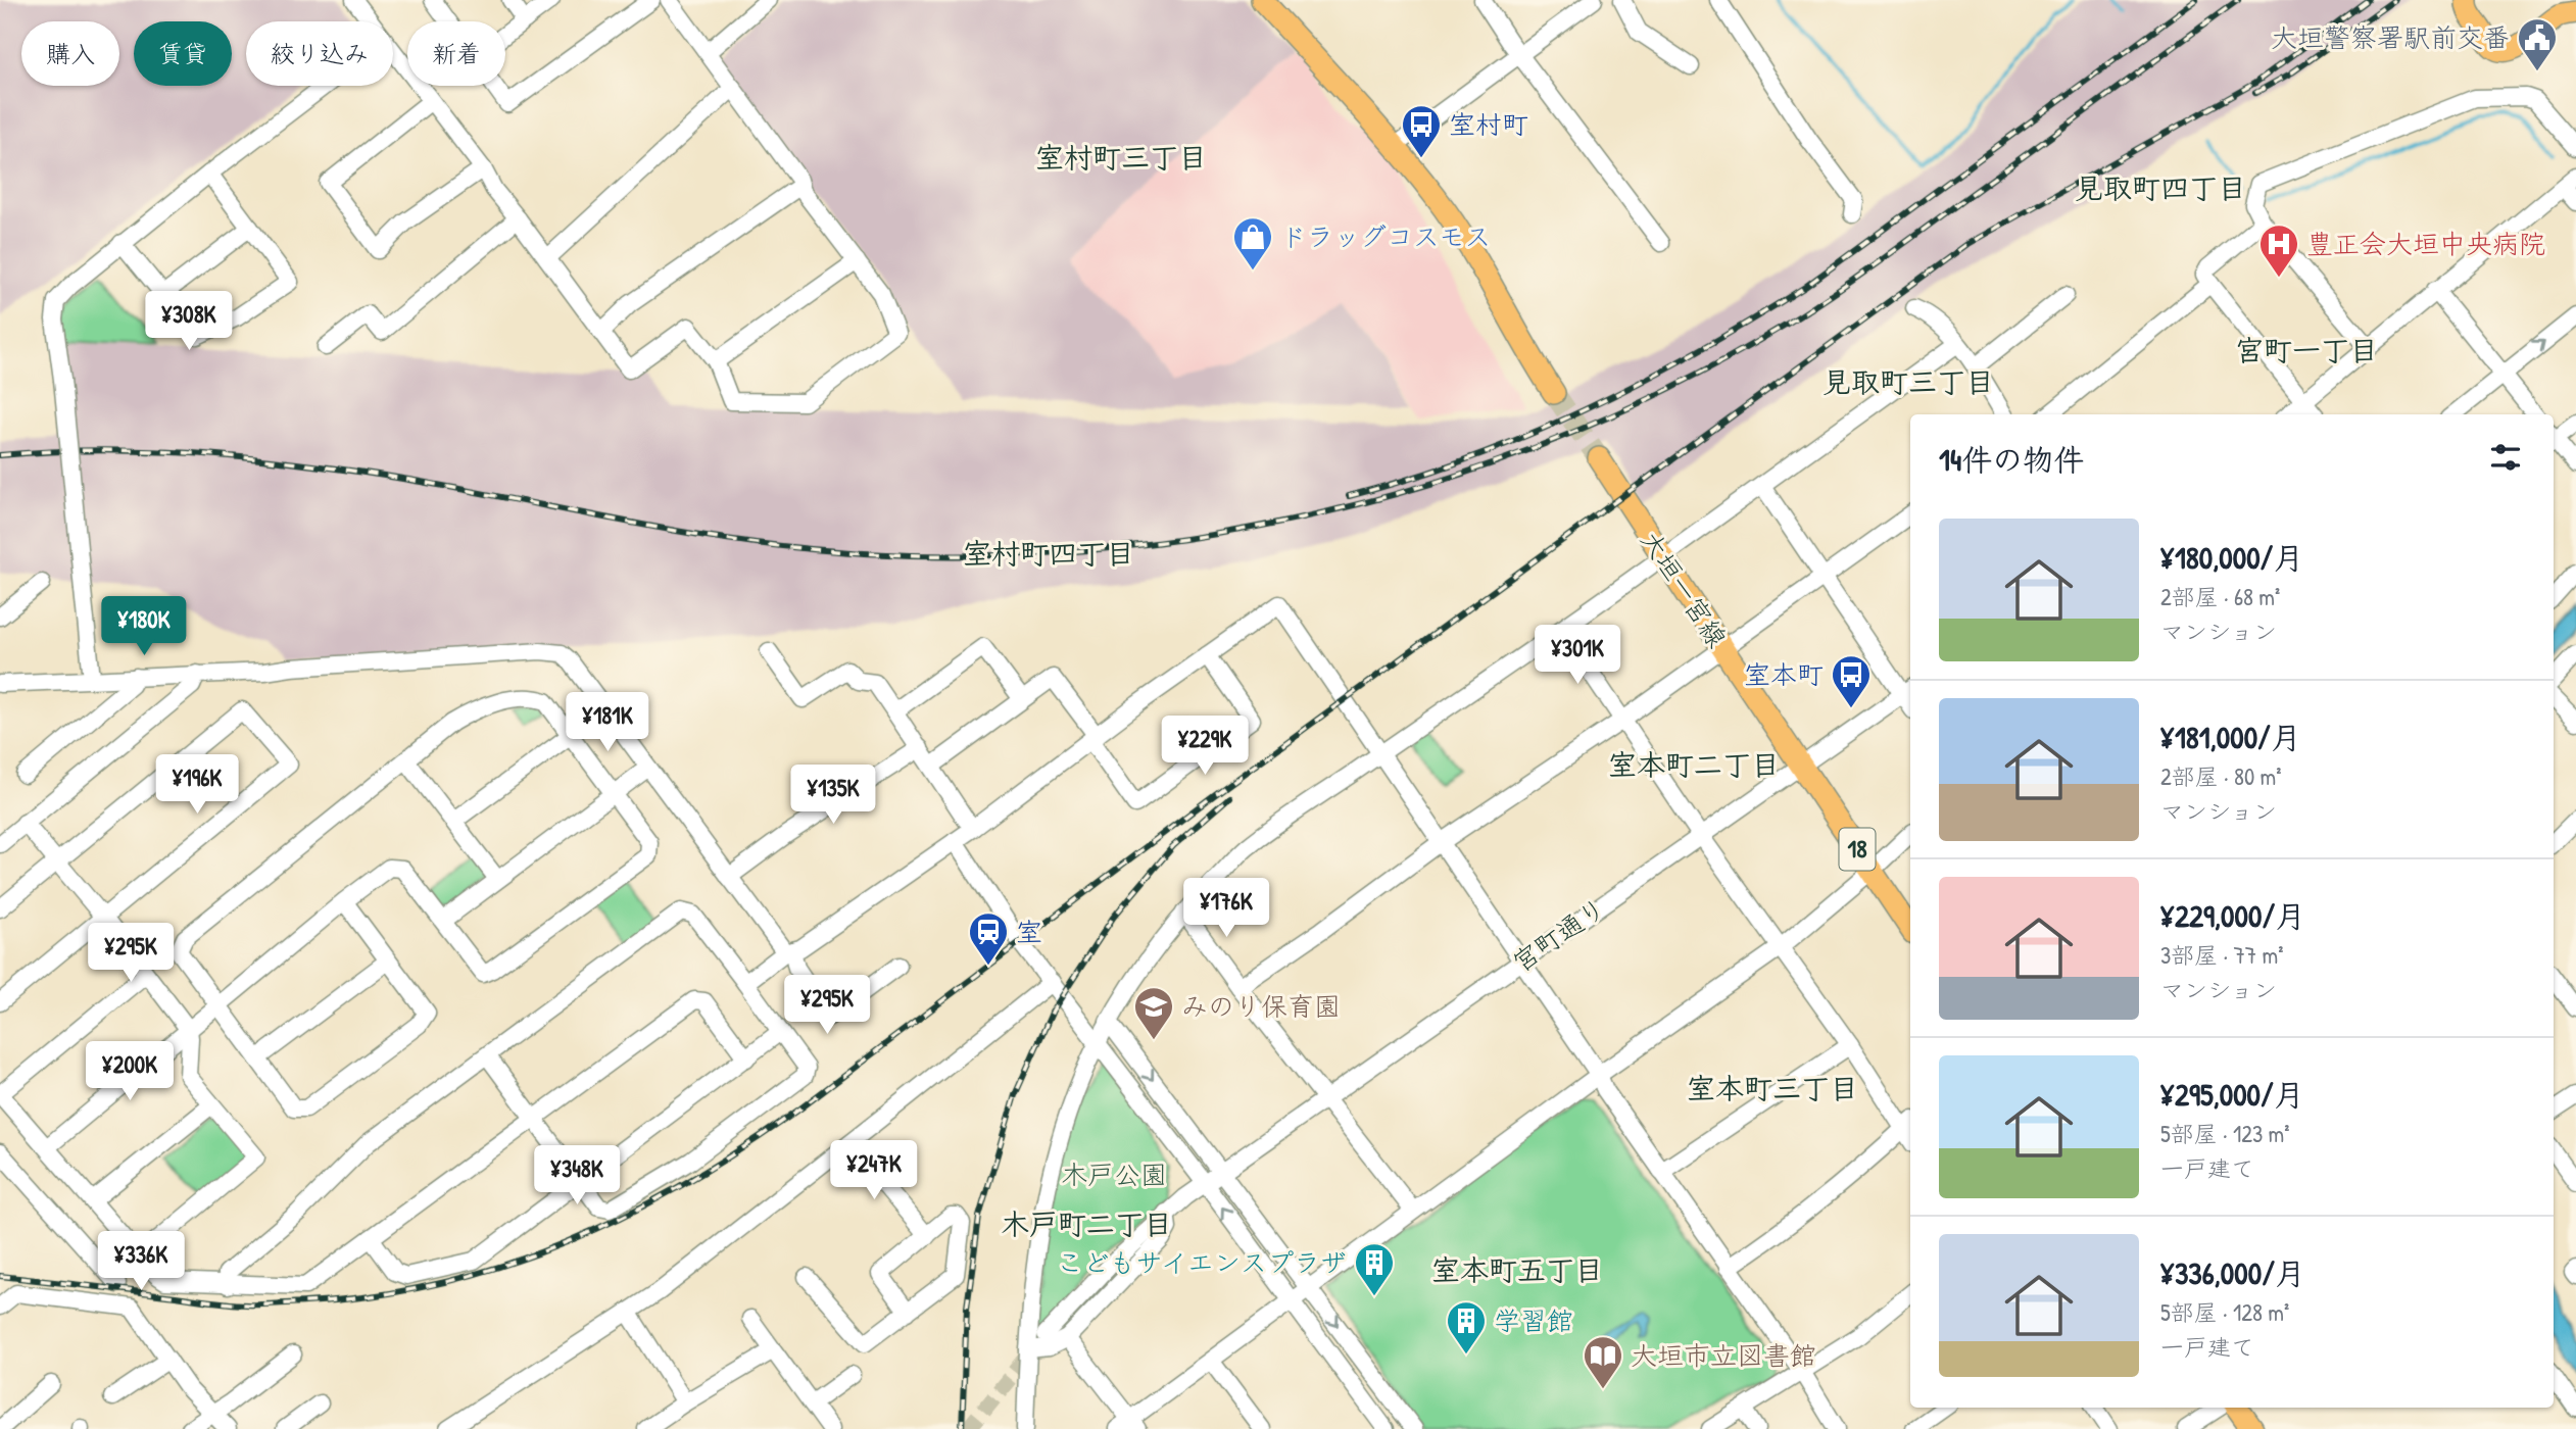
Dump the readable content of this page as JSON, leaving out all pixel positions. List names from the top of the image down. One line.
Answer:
{"streets":{"main road":["大垣一宮線","18"],"street":["宮町通り"]},"crossings":[["大垣一宮線","宮町通り"]],"districts":["室村町三丁目","見取町四丁目","宮町一丁目","見取町三丁目","室村町四丁目","室本町二丁目","室本町三丁目","木戸町二丁目","室本町五丁目"],"parks":["木戸公園"],"places":{"public building":["大垣警察署駅前交番"],"bus stop":["室村町","室本町"],"shop":["ドラッグコスモス"],"hospital":["豊正会大垣中央病院"],"station":["室"],"school or university":["みのり保育園"],"building":["こどもサイエンスプラザ","学習館"],"library":["大垣市立図書館"]},"page":{"chip":["購入","賃貸","絞り込み","新着"],"price":["¥308K","¥180K","¥301K","¥181K","¥229K","¥196K","¥135K","¥176K","¥295K","¥295K","¥200K","¥247K","¥348K","¥336K"],"heading":"14件の物件","list":[{"name":"¥180,000/月","note":"2部屋 · 68 m² · マンション"},{"name":"¥181,000/月","note":"2部屋 · 80 m² · マンション"},{"name":"¥229,000/月","note":"3部屋 · 77 m² · マンション"},{"name":"¥295,000/月","note":"5部屋 · 123 m² · 一戸建て"},{"name":"¥336,000/月","note":"5部屋 · 128 m² · 一戸建て"}]}}
